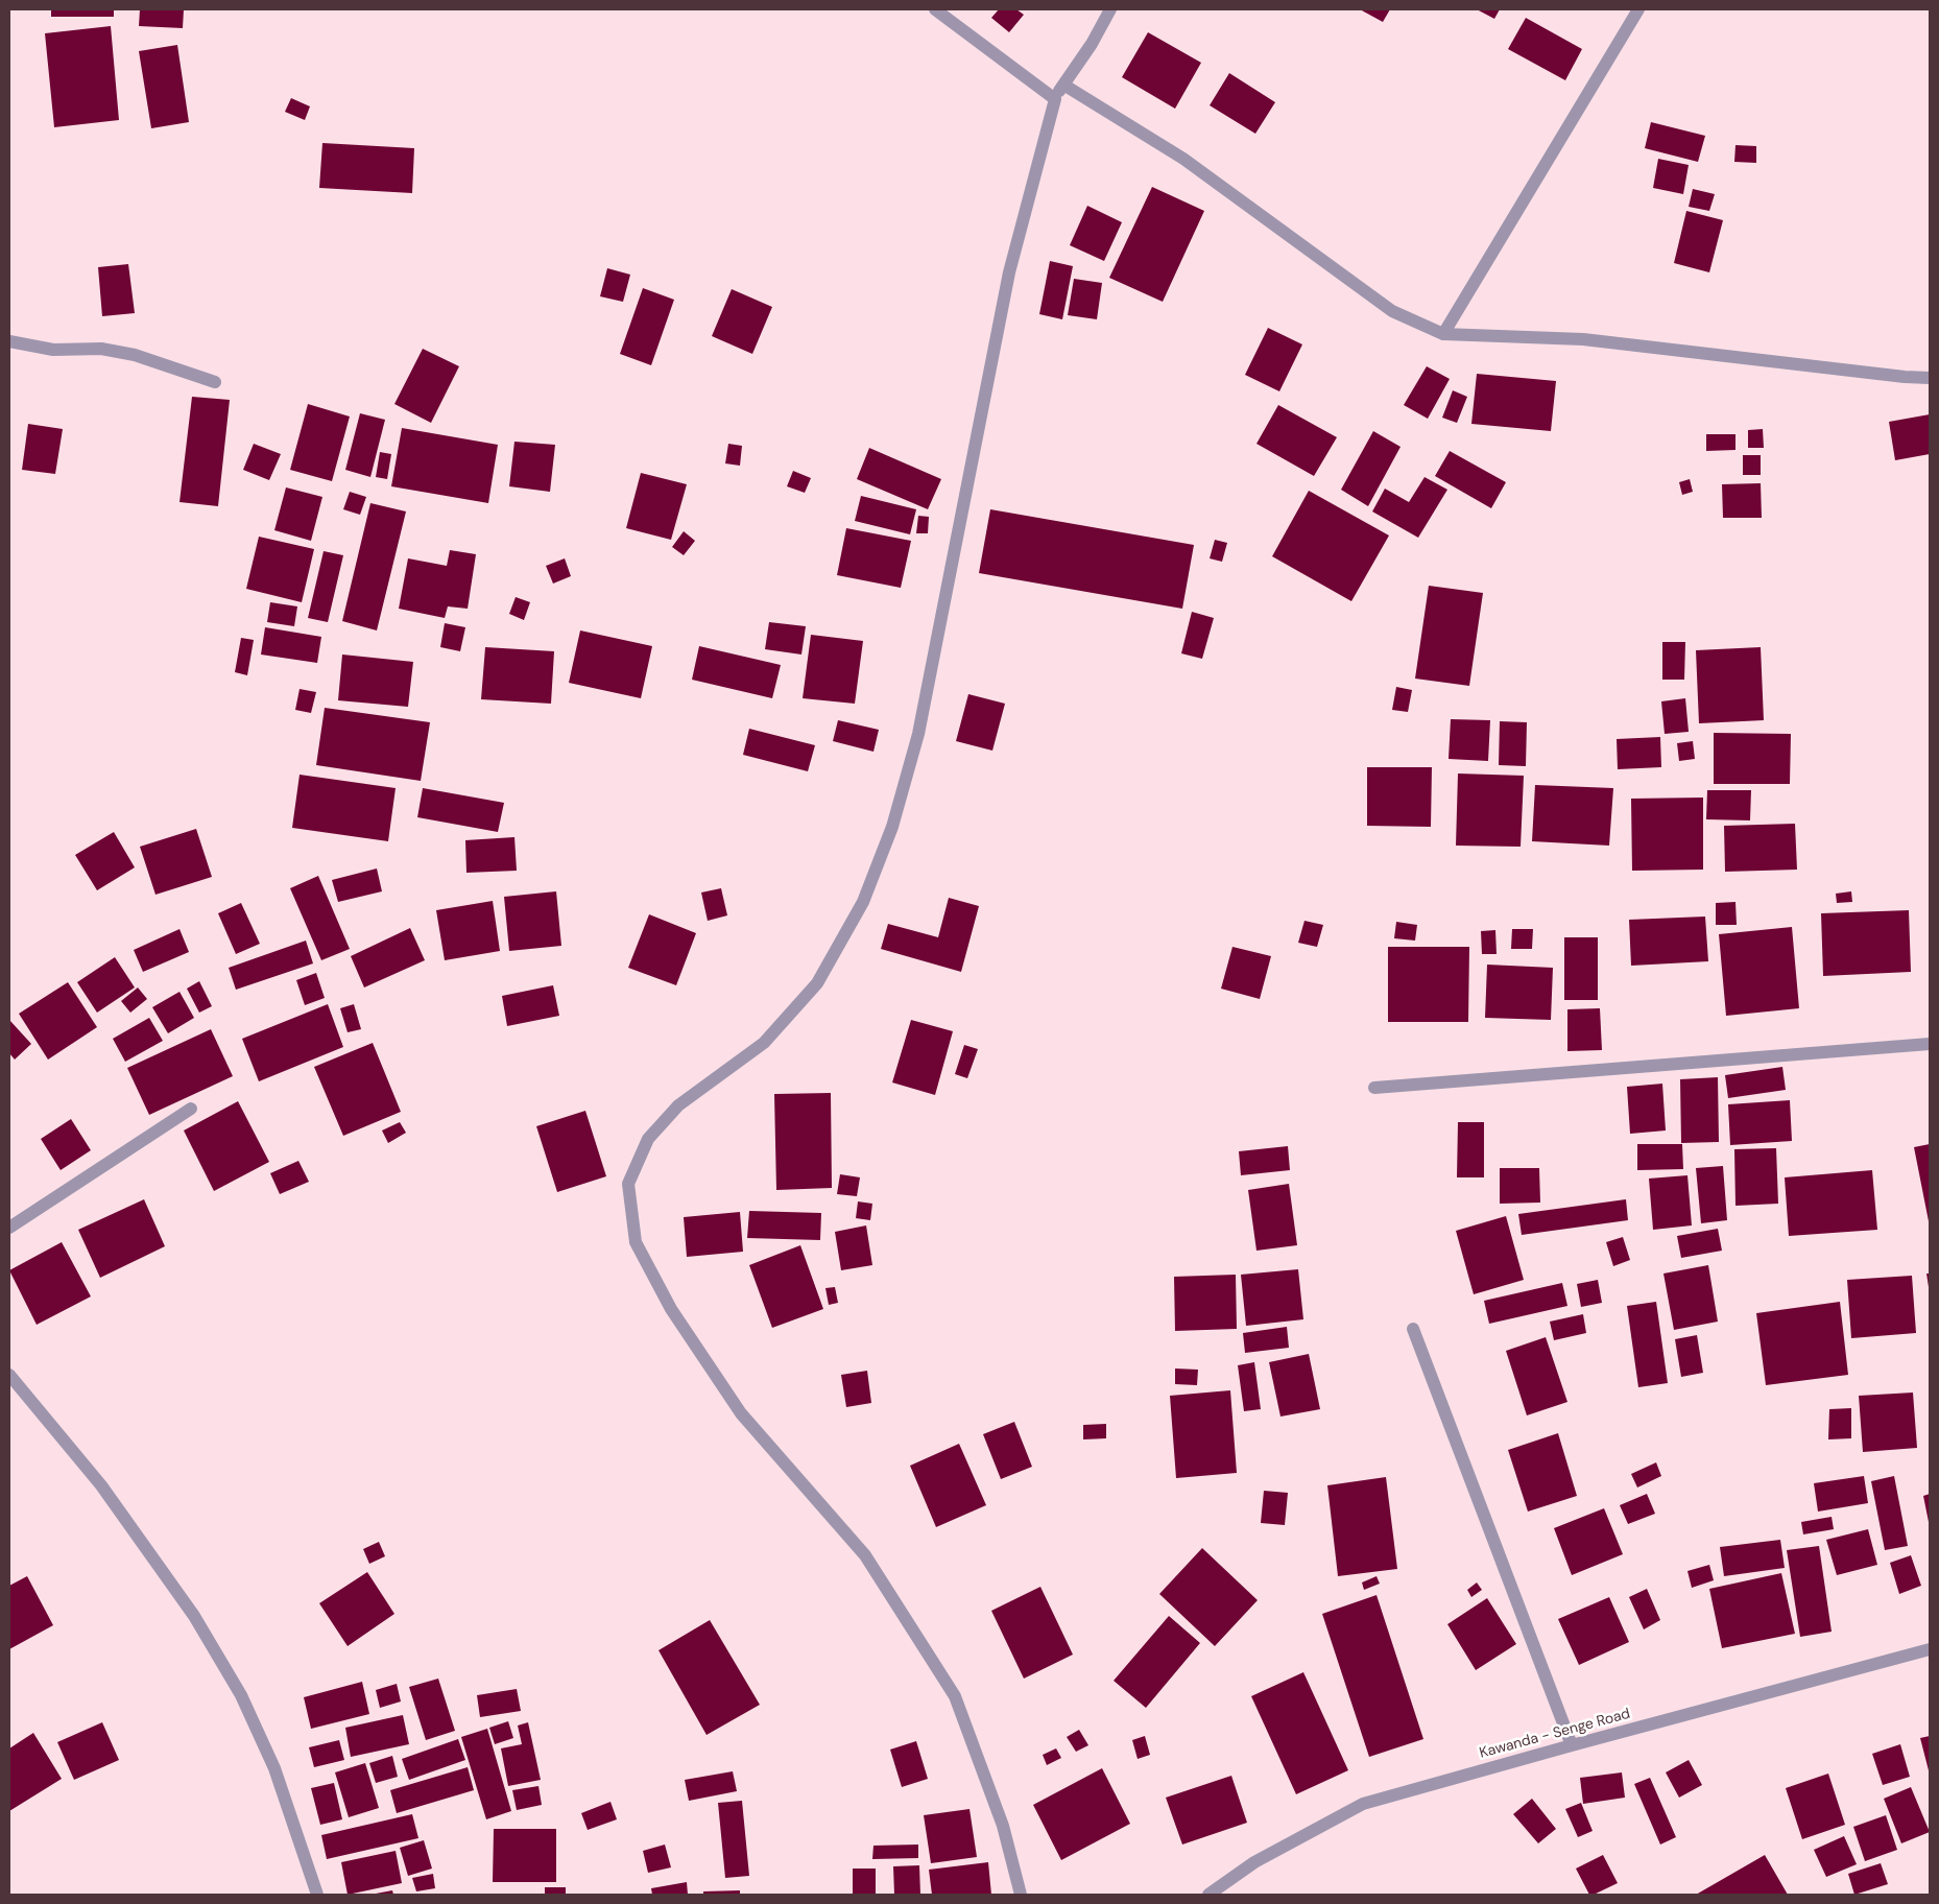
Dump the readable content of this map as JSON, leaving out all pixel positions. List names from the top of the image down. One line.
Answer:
{"streets":{"street":["Kawanda - Senge Road"]}}
